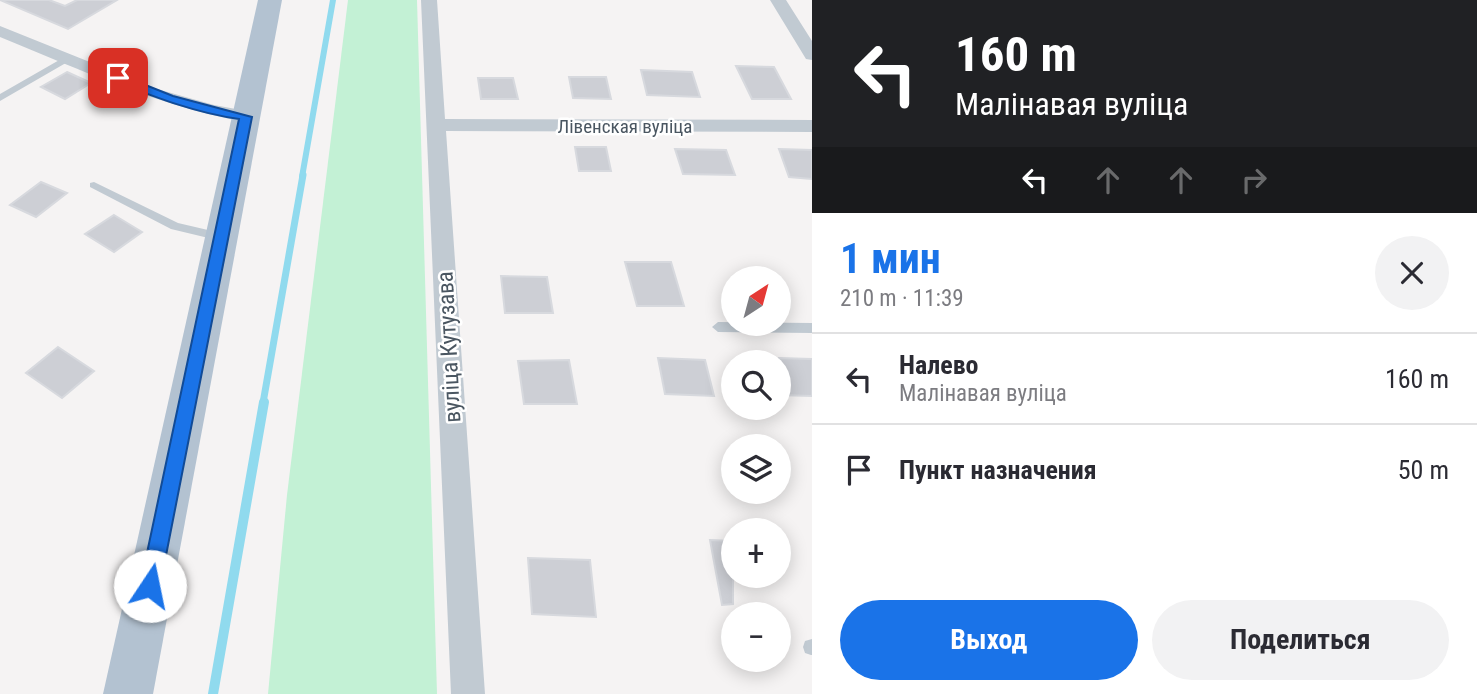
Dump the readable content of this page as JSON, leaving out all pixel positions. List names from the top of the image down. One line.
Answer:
{"streets":{"street":["Лівенская вуліца","вуліца Кутузава"]},"crossings":[["Лівенская вуліца","вуліца Кутузава"]],"north":"top right","page":{"turn":["160 m","Малінавая вуліца"],"heading":["1 мин","210 m · 11:39"],"map_buttons":["+","−"],"list":[{"name":"Налево","note":"Малінавая вуліца","value":"160 m"},{"name":"Пункт назначения","value":"50 m"}],"buttons":["Выход","Поделиться"]}}
